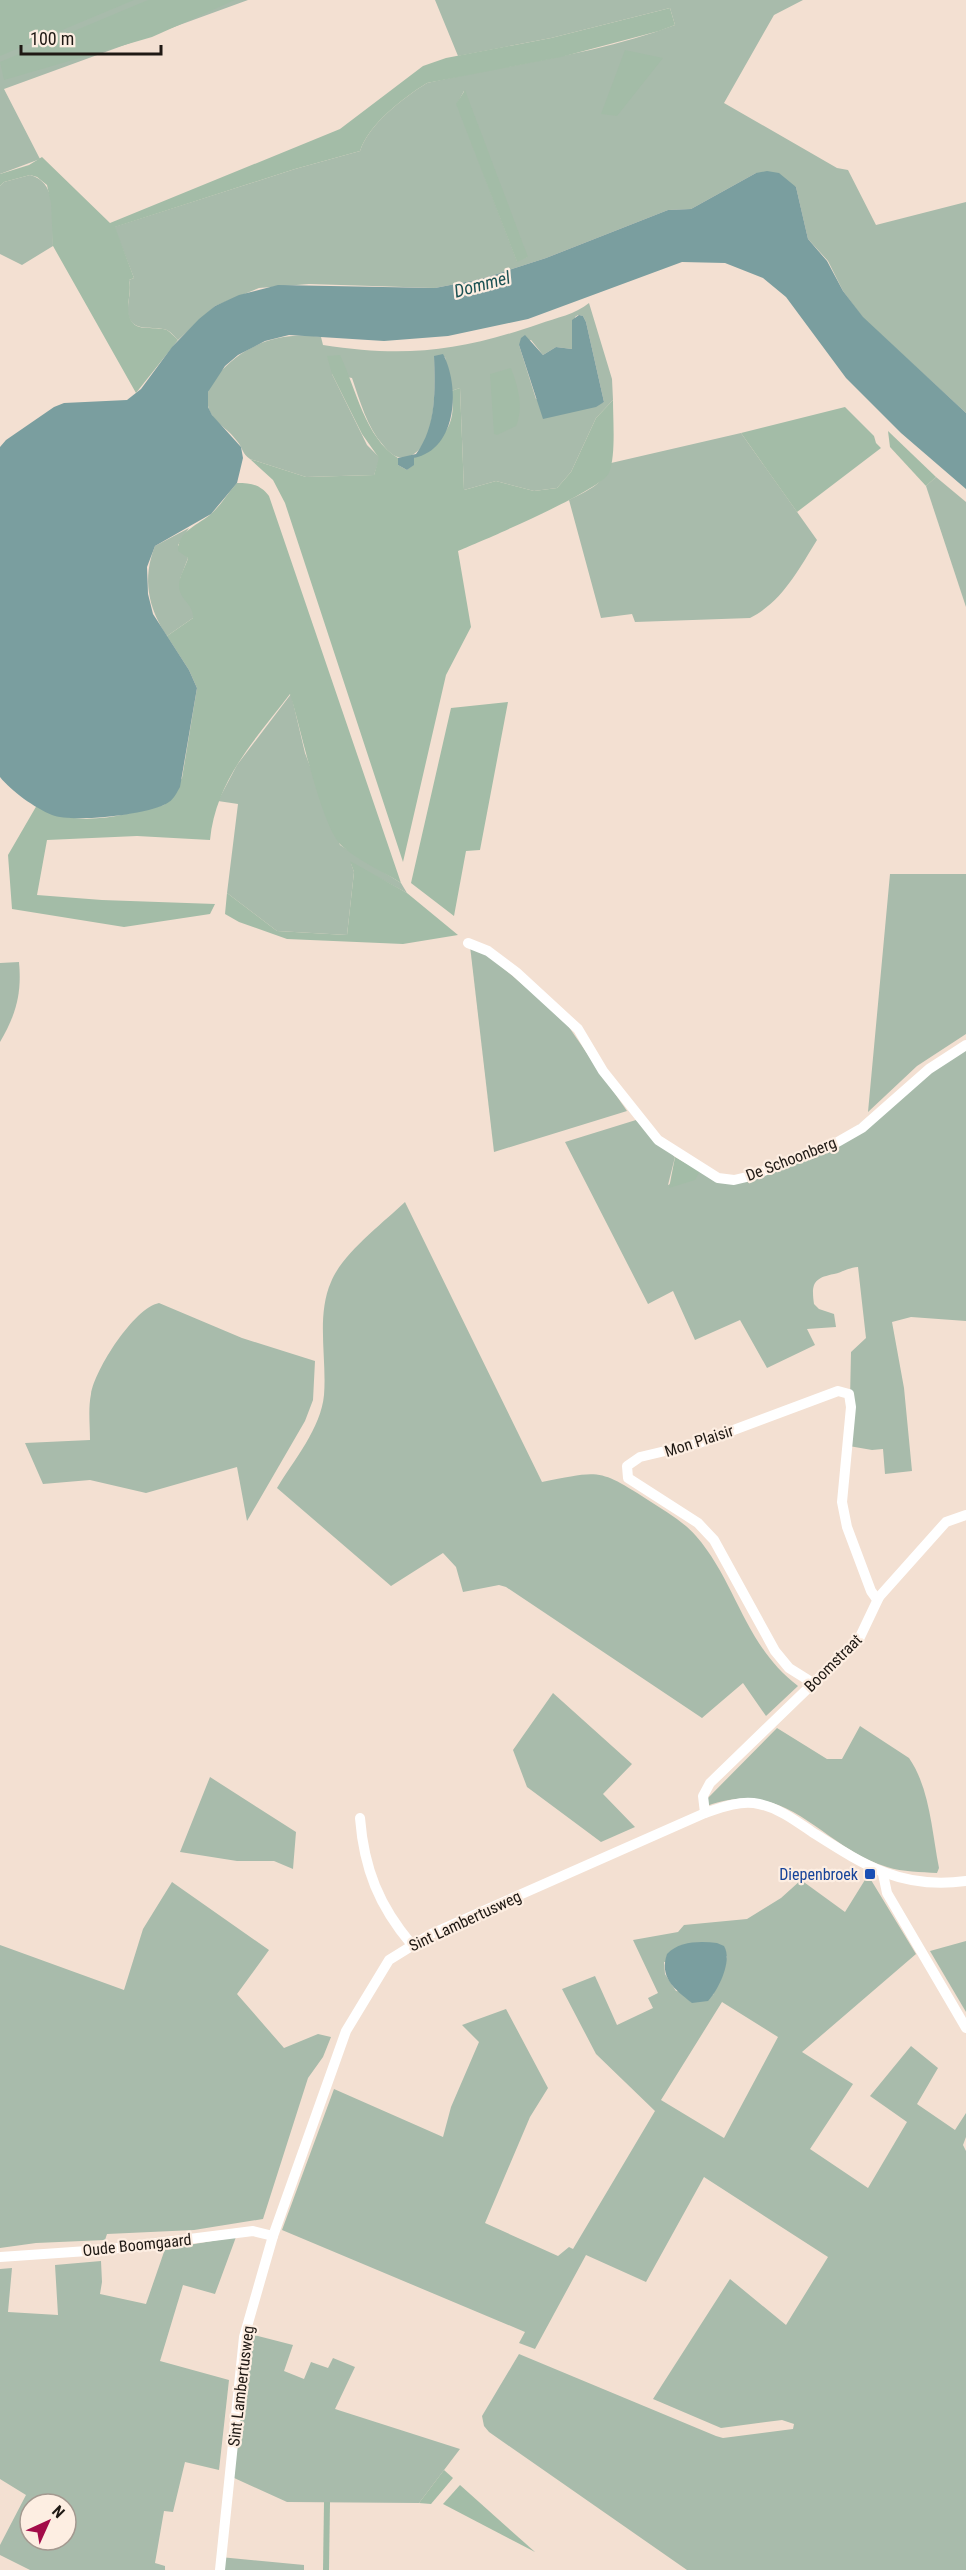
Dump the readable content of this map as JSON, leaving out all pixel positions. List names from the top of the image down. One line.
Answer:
{"streets":{"street":["De Schoonberg","Mon Plaisir","Boomstraat","Sint Lambertusweg","Oude Boomgaard"]},"crossings":[["Mon Plaisir","Boomstraat"],["Boomstraat","Sint Lambertusweg"],["Sint Lambertusweg","Oude Boomgaard"]],"water":["Dommel"],"places":{"transit":["Diepenbroek"]},"scale_bar":"100 m","north":"top right"}
